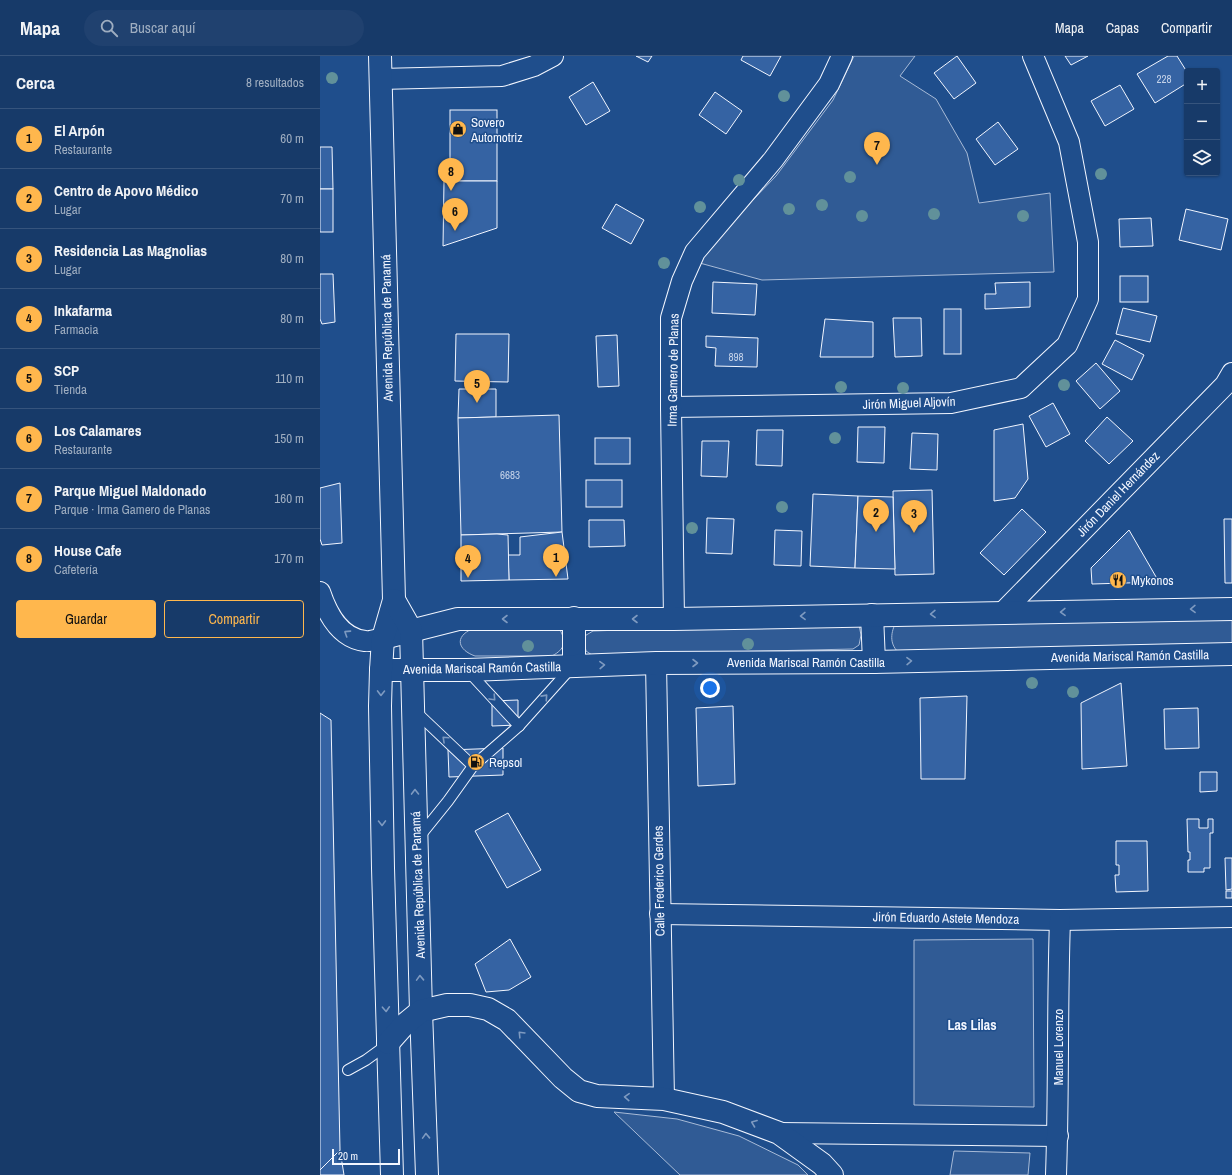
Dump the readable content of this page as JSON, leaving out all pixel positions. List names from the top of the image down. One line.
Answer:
{"streets":{"main road":["Avenida República de Panamá","Avenida Mariscal Ramón Castilla"],"street":["Irma Gamero de Planas","Jirón Miguel Aljovín","Jirón Daniel Hernández","Calle Frederico Gerdes","Jirón Eduardo Astete Mendoza","Manuel Lorenzo"]},"crossings":[["Avenida República de Panamá","Avenida Mariscal Ramón Castilla"],["Irma Gamero de Planas","Jirón Miguel Aljovín"],["Avenida Mariscal Ramón Castilla","Calle Frederico Gerdes"],["Calle Frederico Gerdes","Jirón Eduardo Astete Mendoza"],["Jirón Eduardo Astete Mendoza","Manuel Lorenzo"]],"districts":["Las Lilas"],"places":{"shop":["Sovero Automotriz"],"restaurant":["Mykonos"],"fuel station":["Repsol"]},"house_numbers":["228","898","6683"],"scale_bar":"20 m","page":{"header":"Mapa","search":"Buscar aquí","nav":["Mapa","Capas","Compartir"],"heading":["Cerca","8 resultados"],"map_buttons":["+","−"],"list":[{"mark":"1","name":"El Arpón","note":"Restaurante","value":"60 m"},{"mark":"2","name":"Centro de Apovo Médico","note":"Lugar","value":"70 m"},{"mark":"3","name":"Residencia Las Magnolias","note":"Lugar","value":"80 m"},{"mark":"4","name":"Inkafarma","note":"Farmacia","value":"80 m"},{"mark":"5","name":"SCP","note":"Tienda","value":"110 m"},{"mark":"6","name":"Los Calamares","note":"Restaurante","value":"150 m"},{"mark":"7","name":"Parque Miguel Maldonado","note":"Parque · Irma Gamero de Planas","value":"160 m"},{"mark":"8","name":"House Cafe","note":"Cafetería","value":"170 m"}],"pins":["7","8","6","5","2","3","1","4"],"buttons":["Guardar","Compartir"],"scale":"20 m"}}
